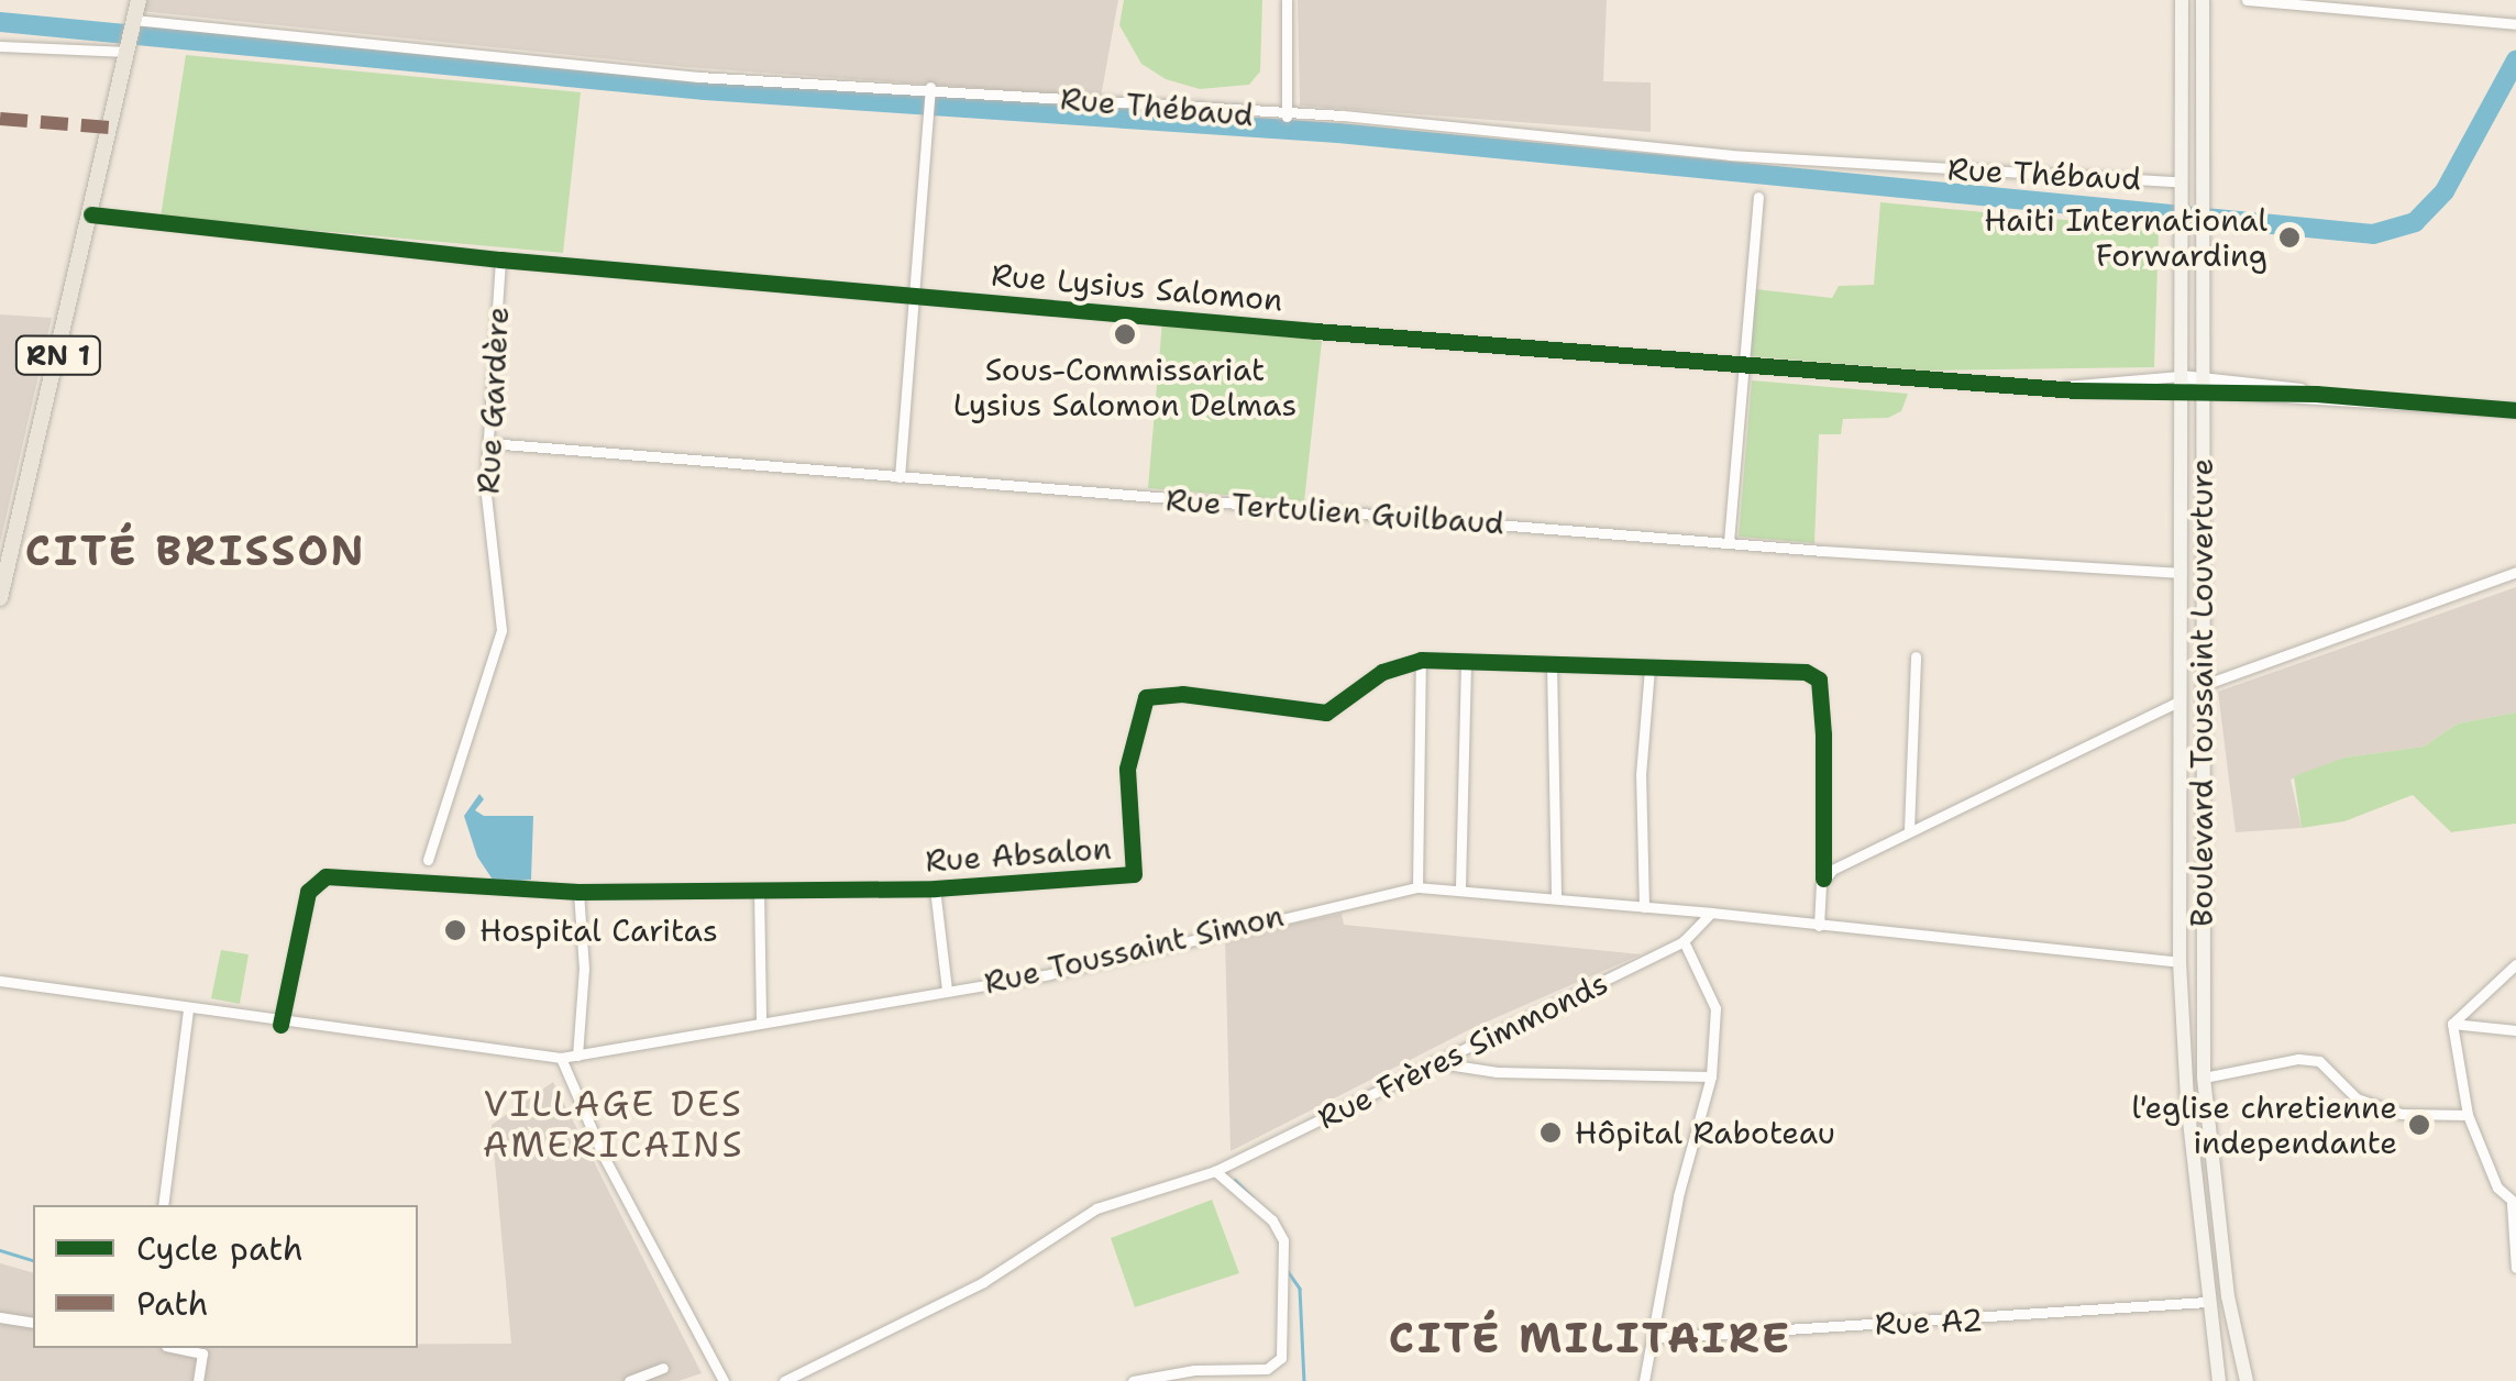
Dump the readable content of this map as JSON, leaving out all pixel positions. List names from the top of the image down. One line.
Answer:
{"streets":{"main road":["RN 1","Boulevard Toussaint Louverture"],"street":["Rue Thébaud","Rue Lysius Salomon","Rue Gardère","Rue Tertulien Guilbaud","Rue Absalon","Rue Toussaint Simon","Rue Frères Simmonds","Rue A2"]},"crossings":[["Rue Thébaud","RN 1"],["Rue Thébaud","Boulevard Toussaint Louverture"],["Rue Lysius Salomon","RN 1"],["Rue Lysius Salomon","Rue Gardère"],["Rue Lysius Salomon","Boulevard Toussaint Louverture"],["Rue Gardère","Rue Tertulien Guilbaud"],["Rue Tertulien Guilbaud","Boulevard Toussaint Louverture"],["Boulevard Toussaint Louverture","Rue A2"],["Rue Absalon","Rue Toussaint Simon"],["Rue Toussaint Simon","Rue Frères Simmonds"]],"districts":["CITÉ BRISSON","VILLAGE DES AMERICAINS","CITÉ MILITAIRE"],"places":["Haiti International Forwarding","Sous-Commissariat Lysius Salomon Delmas","Hospital Caritas","l'eglise chretienne independante","Hôpital Raboteau"],"legend":["Cycle path","Path"]}
